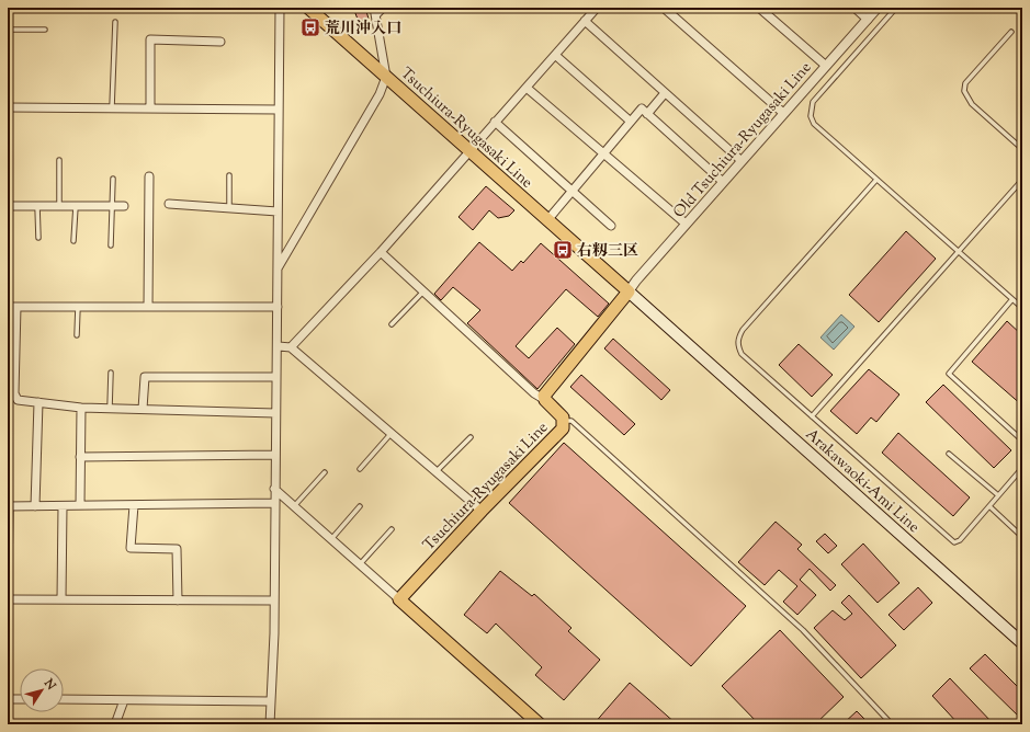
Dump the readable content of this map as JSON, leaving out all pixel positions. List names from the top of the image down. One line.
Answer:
{"streets":{"main road":["Tsuchiura-Ryugasaki Line","Arakawaoki-Ami Line"],"street":["Old Tsuchiura-Ryugasaki Line"]},"crossings":[["Tsuchiura-Ryugasaki Line","Old Tsuchiura-Ryugasaki Line"],["Tsuchiura-Ryugasaki Line","Arakawaoki-Ami Line"],["Old Tsuchiura-Ryugasaki Line","Arakawaoki-Ami Line"]],"places":{"bus stop":["荒川沖入口","右籾三区"]},"north":"top right"}
